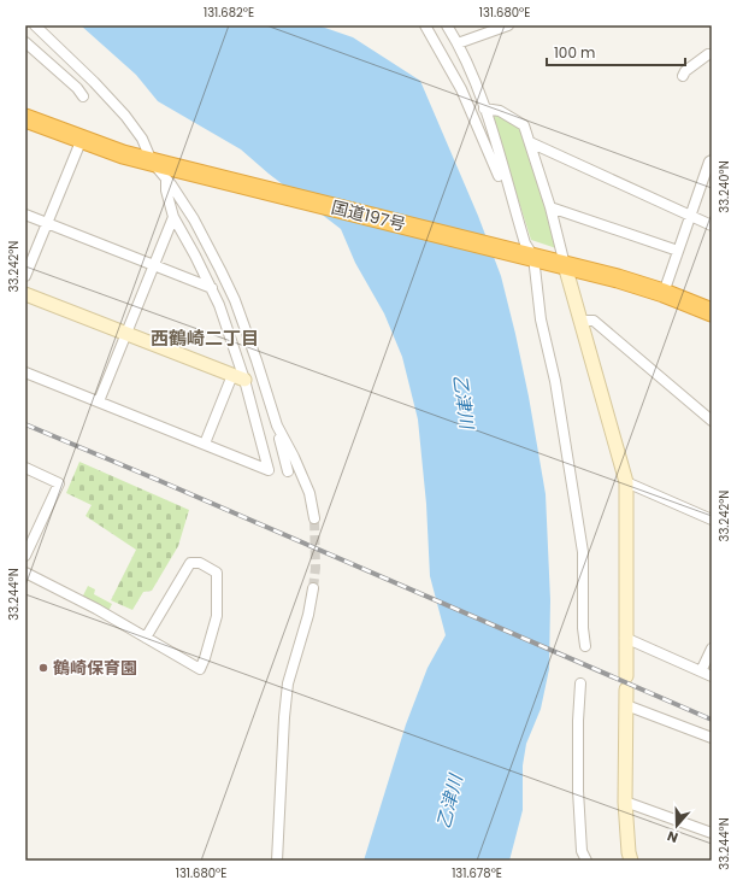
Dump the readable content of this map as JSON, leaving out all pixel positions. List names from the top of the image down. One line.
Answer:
{"streets":{"highway":["国道197号"]},"districts":["西鶴崎二丁目"],"water":["乙津川"],"places":["鶴崎保育園"],"scale_bar":"100 m","north":"bottom","coordinates":["131.682°E","131.680°E","33.240°N","33.242°N","33.244°N","131.678°E"]}
